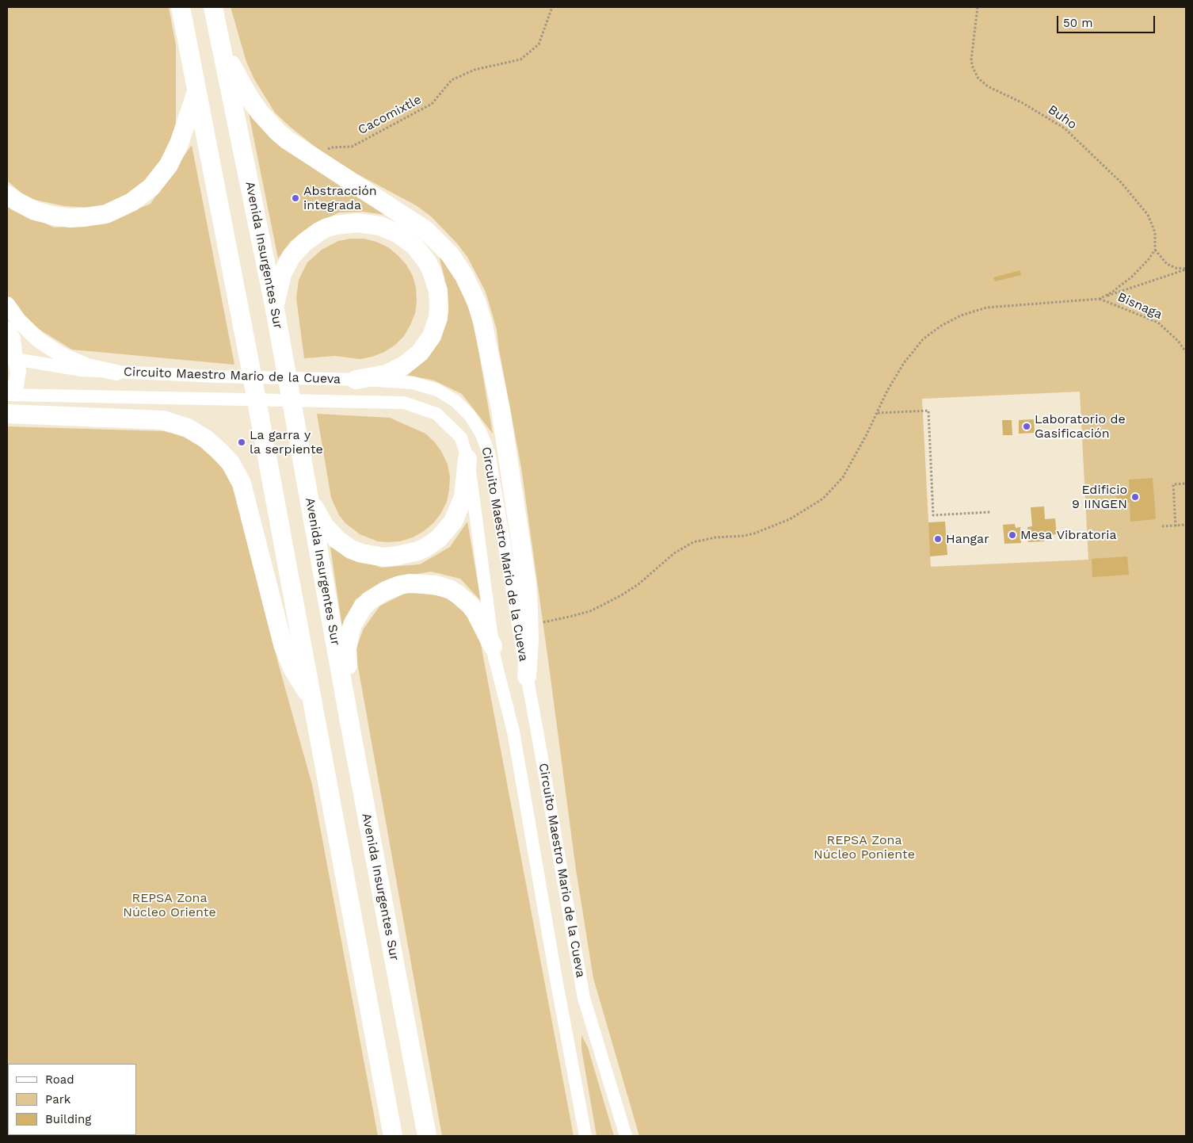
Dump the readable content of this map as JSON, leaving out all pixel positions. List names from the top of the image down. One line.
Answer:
{"streets":{"main road":["Avenida Insurgentes Sur"],"street":["Circuito Maestro Mario de la Cueva"],"path":["Cacomixtle","Buho","Bisnaga"]},"parks":["REPSA Zona Núcleo Poniente","REPSA Zona Núcleo Oriente"],"places":["Abstracción integrada","Laboratorio de Gasificación","La garra y la serpiente","Edificio 9 IINGEN","Mesa Vibratoria","Hangar"],"legend":["Road","Park","Building"],"scale_bar":"50 m"}
